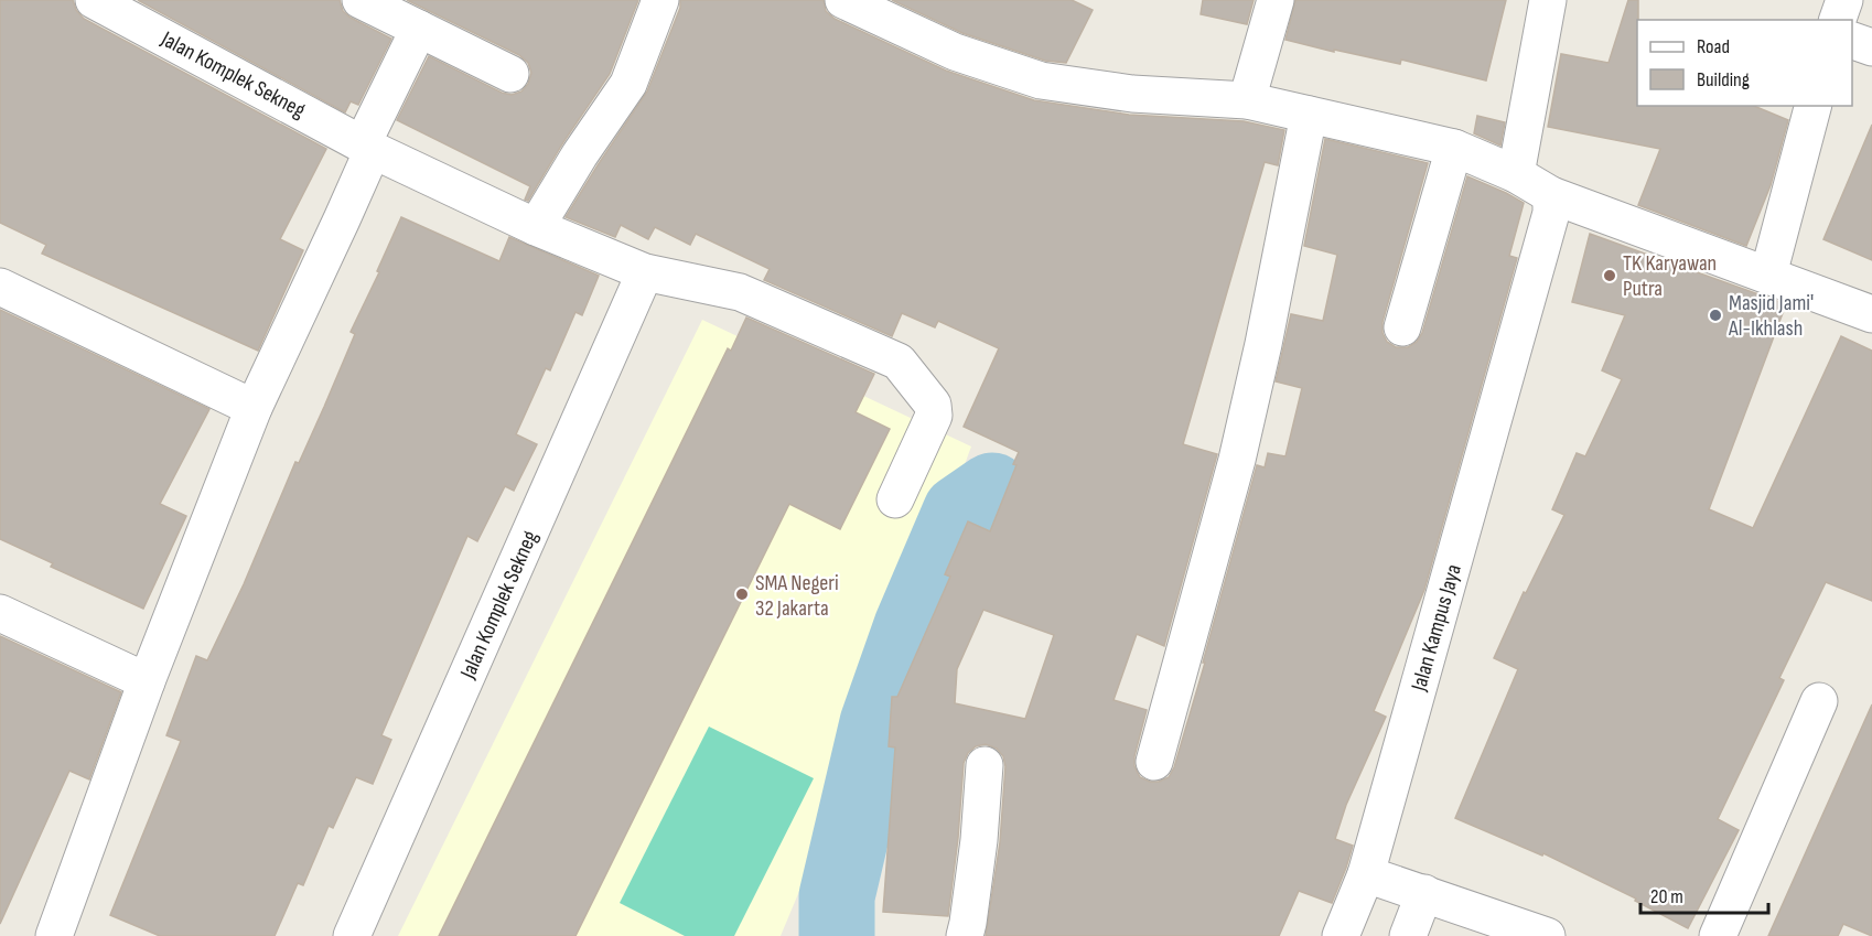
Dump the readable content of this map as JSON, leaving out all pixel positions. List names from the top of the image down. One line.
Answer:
{"streets":{"street":["Jalan Komplek Sekneg","Jalan Kampus Jaya"]},"places":["TK Karyawan Putra","Masjid Jami' Al-Ikhlash","SMA Negeri 32 Jakarta"],"legend":["Road","Building"],"scale_bar":"20 m"}
